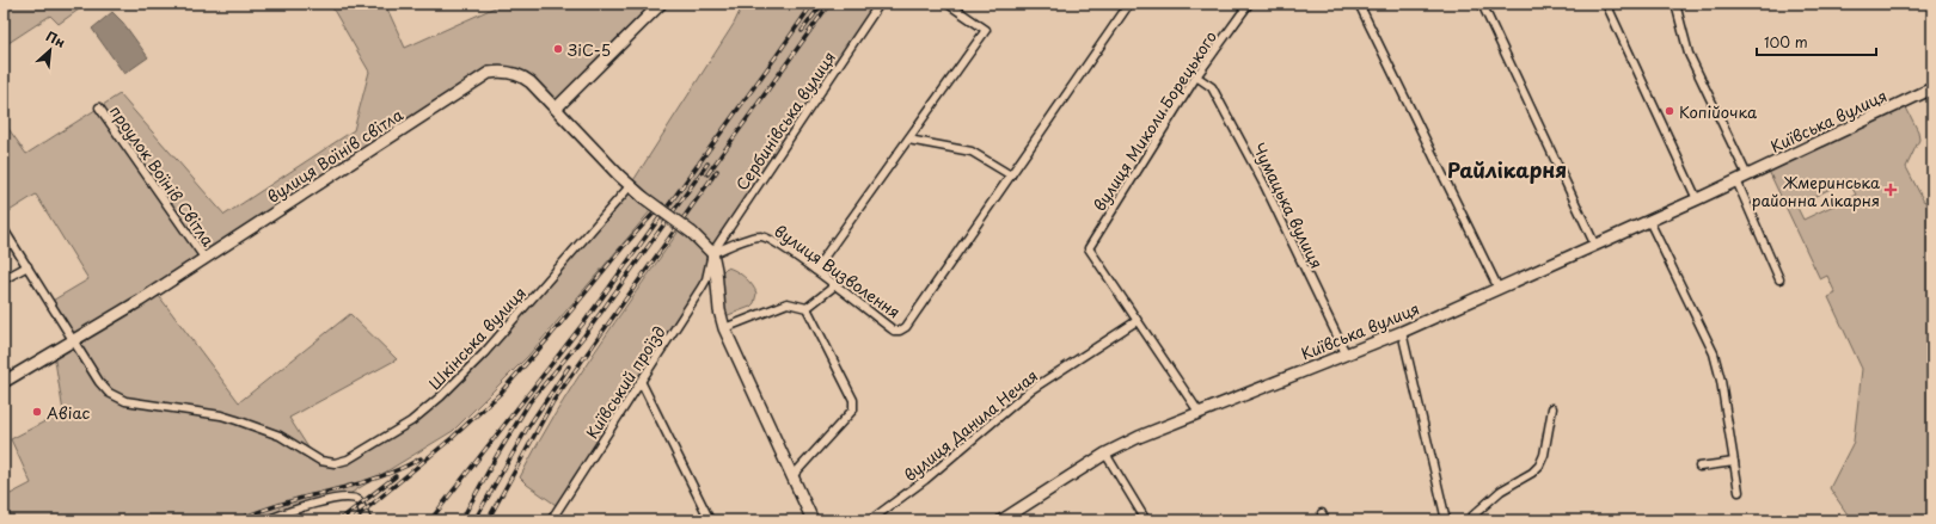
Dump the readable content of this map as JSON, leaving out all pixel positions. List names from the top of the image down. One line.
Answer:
{"streets":{"street":["Сербинівська вулиця","вулиця Миколи Борецького","Київська вулиця","вулиця Воїнів світла","проулок Воїнів Світла","Чумацька вулиця","вулиця Визволення","Шкінська вулиця","Київський проїзд","вулиця Данила Нечая"]},"crossings":[["Сербинівська вулиця","вулиця Визволення"],["Сербинівська вулиця","Київський проїзд"],["вулиця Миколи Борецького","Чумацька вулиця"],["вулиця Миколи Борецького","вулиця Данила Нечая"],["Київська вулиця","Чумацька вулиця"],["вулиця Воїнів світла","проулок Воїнів Світла"],["вулиця Воїнів світла","Шкінська вулиця"],["вулиця Визволення","Київський проїзд"]],"districts":["Райлікарня"],"places":{"other":["ЗіС-5","Копійочка","Авіас"],"health":["Жмеринська районна лікарня"]},"scale_bar":"100 m","north":"top right"}
